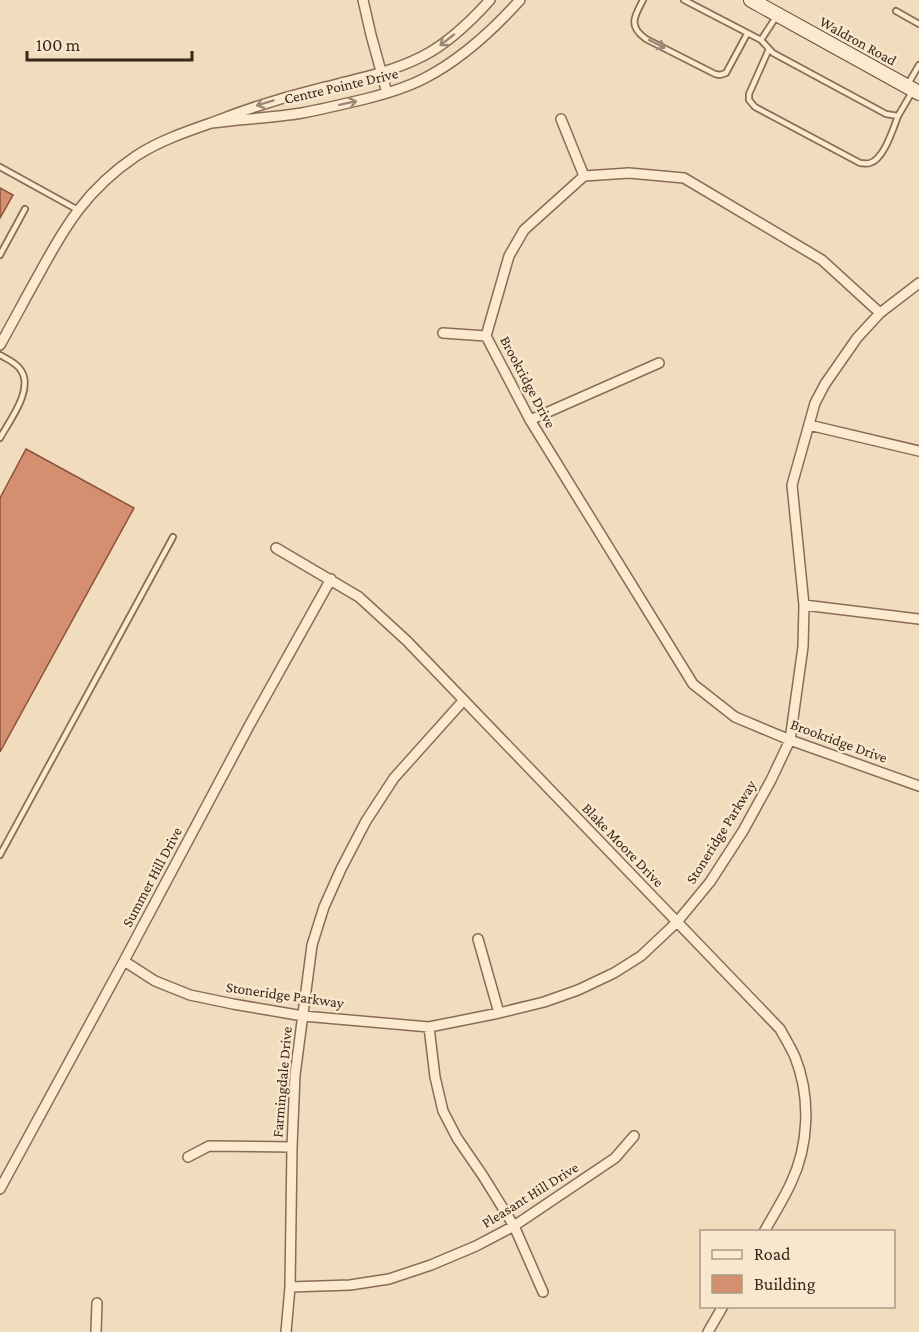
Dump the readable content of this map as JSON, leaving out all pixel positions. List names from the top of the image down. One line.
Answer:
{"streets":{"main road":["Waldron Road"],"street":["Centre Pointe Drive","Brookridge Drive","Stoneridge Parkway","Blake Moore Drive","Summer Hill Drive","Farmingdale Drive","Pleasant Hill Drive"]},"crossings":[["Brookridge Drive","Stoneridge Parkway"],["Stoneridge Parkway","Blake Moore Drive"],["Stoneridge Parkway","Summer Hill Drive"],["Stoneridge Parkway","Farmingdale Drive"],["Blake Moore Drive","Summer Hill Drive"],["Blake Moore Drive","Farmingdale Drive"],["Farmingdale Drive","Pleasant Hill Drive"]],"legend":["Road","Building"],"scale_bar":"100 m"}
